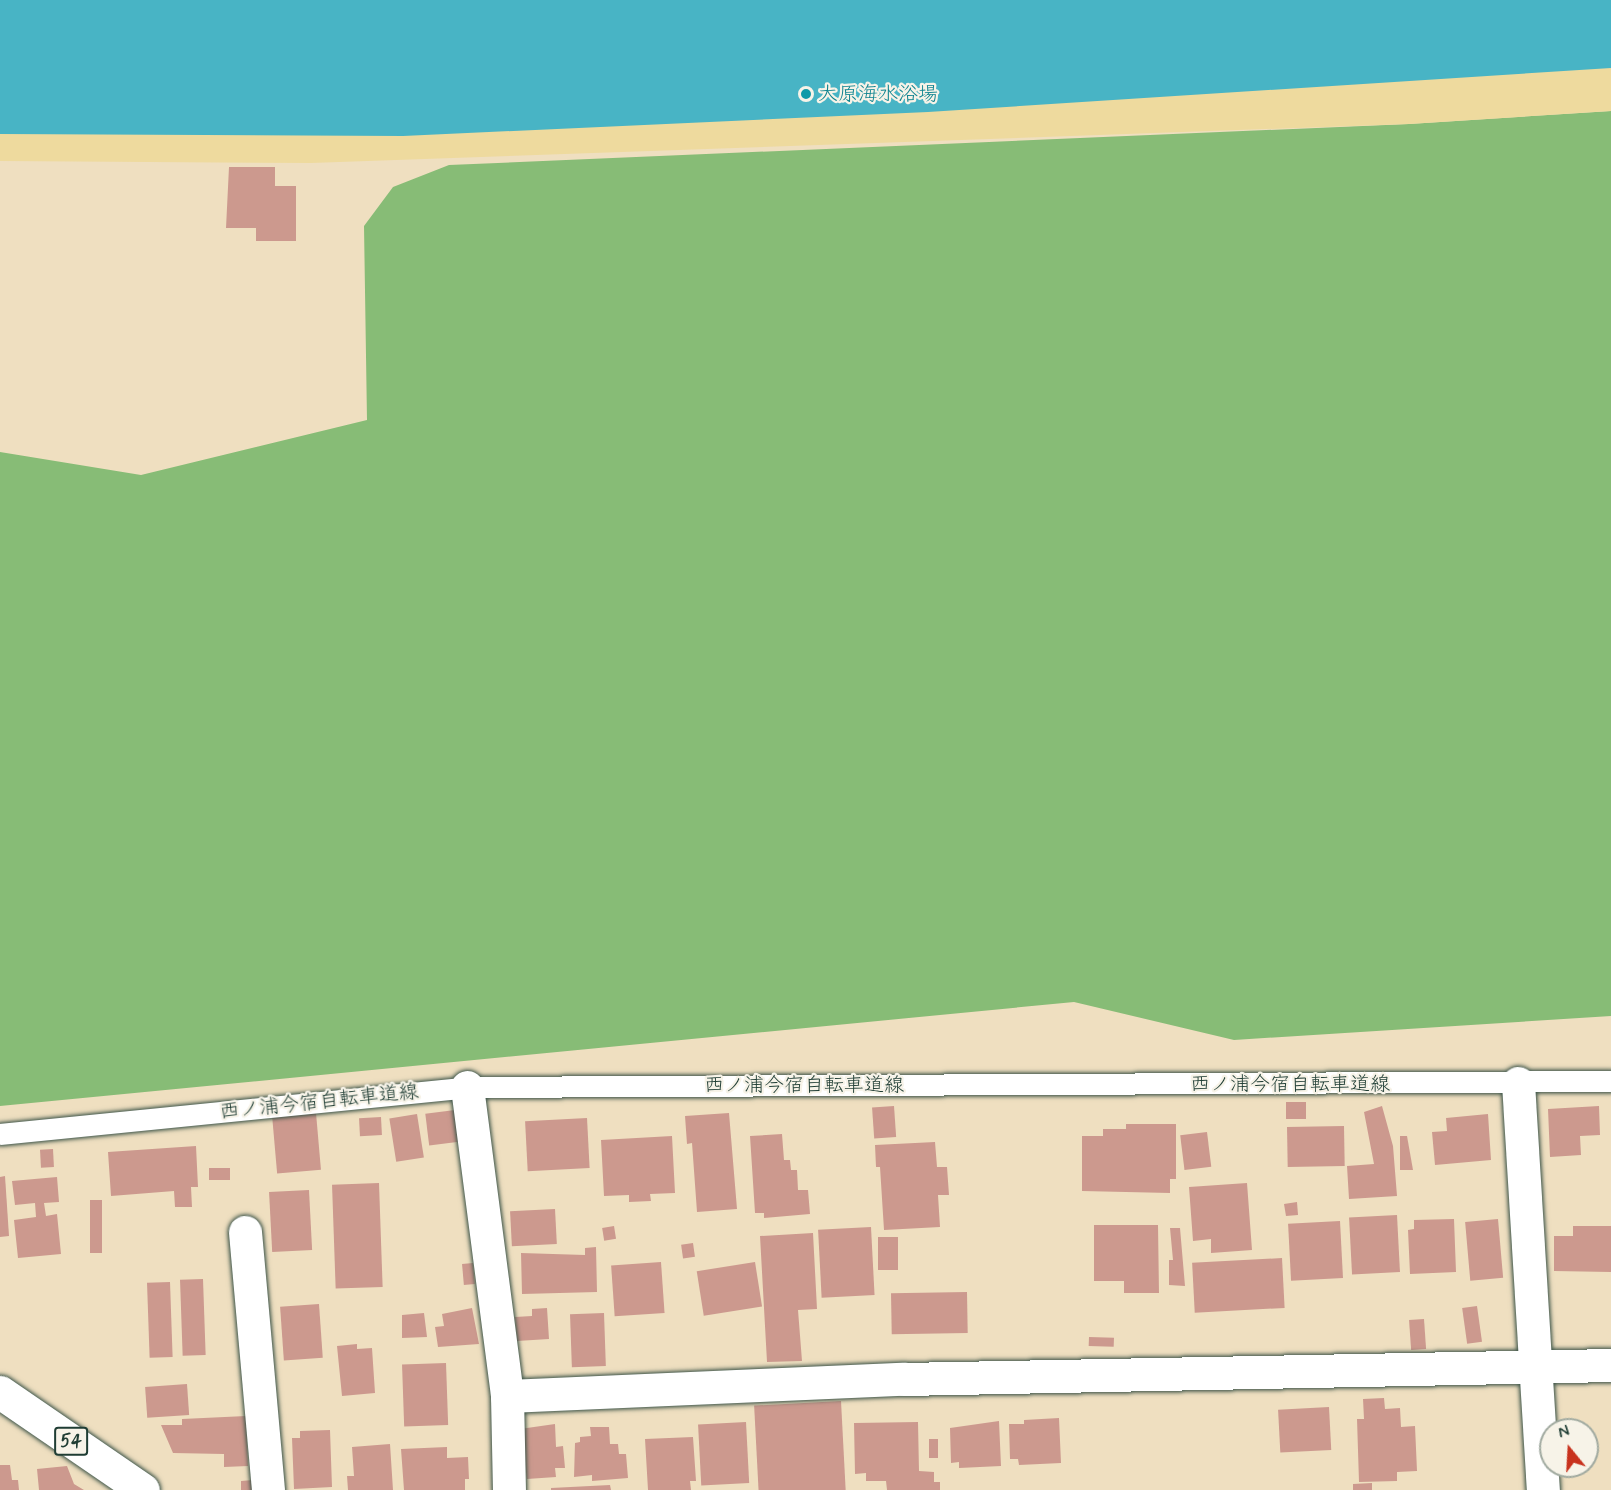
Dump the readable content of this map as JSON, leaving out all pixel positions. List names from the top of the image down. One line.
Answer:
{"streets":{"street":["54"],"lane":["西ノ浦今宿自転車道線"]},"places":["大原海水浴場"],"north":"top"}
